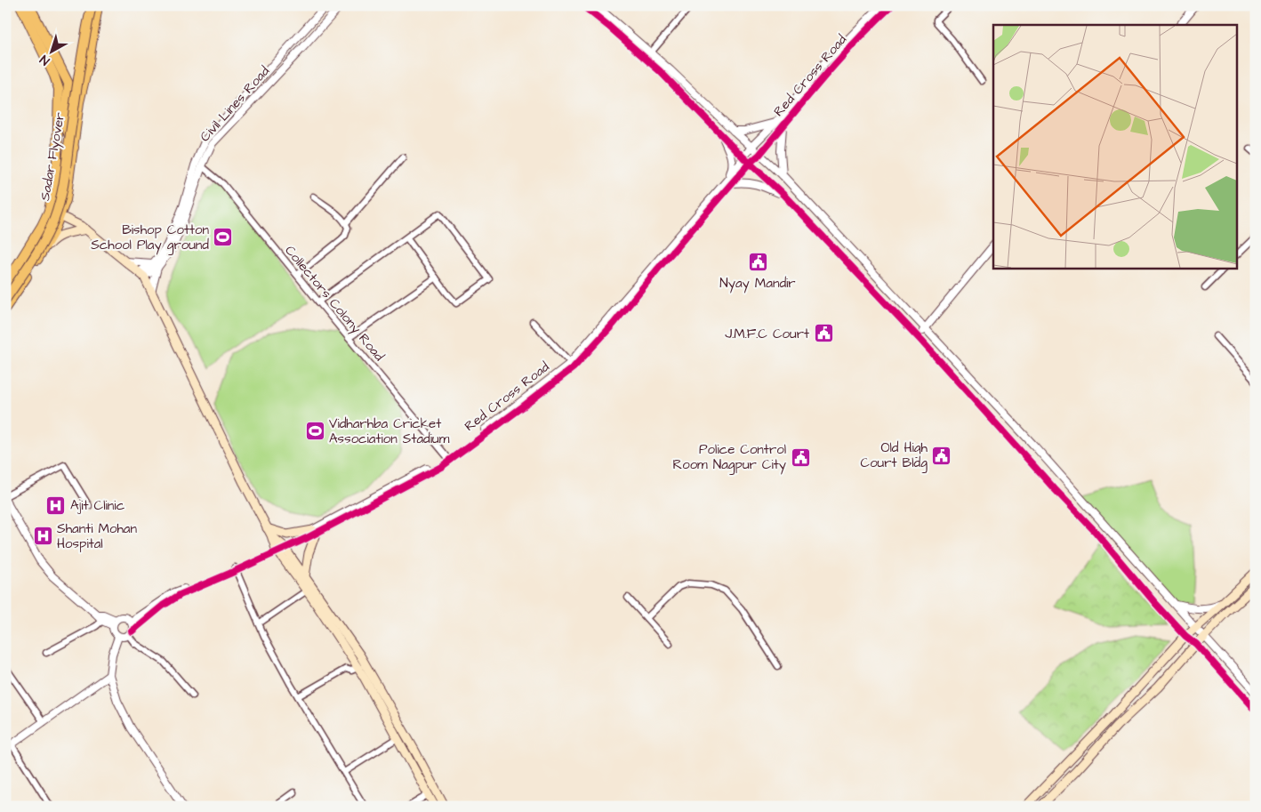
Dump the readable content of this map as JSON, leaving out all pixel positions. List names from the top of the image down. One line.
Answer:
{"streets":{"main road":["Sadar Flyover"],"street":["Red Cross Road","Civil Lines Road","Collectors Colony Road"]},"crossings":[["Red Cross Road","Collectors Colony Road"],["Civil Lines Road","Collectors Colony Road"]],"places":{"sports":["Bishop Cotton School Play ground","Vidharhba Cricket Association Stadium"],"public building":["Nyay Mandir","J.M.F.C Court","Old High Court Bldg","Police Control Room Nagpur City"],"hospital":["Ajit Clinic","Shanti Mohan Hospital"]},"north":"bottom left"}
